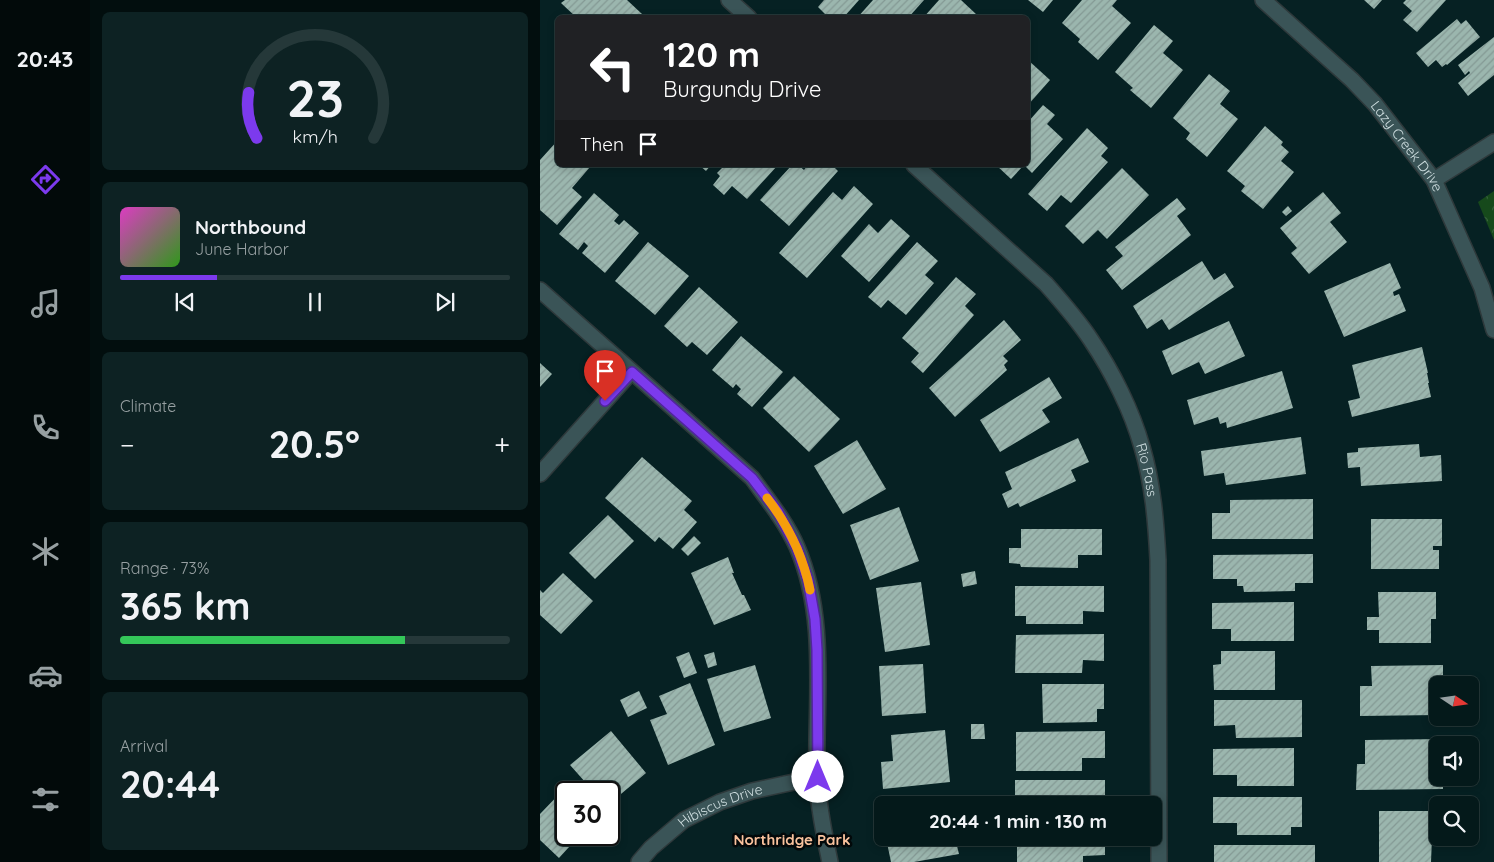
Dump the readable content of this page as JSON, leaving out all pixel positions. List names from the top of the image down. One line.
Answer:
{"streets":{"street":["Lazy Creek Drive","Rio Pass","Hibiscus Drive"]},"districts":["Northridge Park"],"north":"right","page":{"tabs":"20:43","turn":["120 m","Burgundy Drive"],"then":"Then","song":["Northbound","June Harbor"],"tile":["Climate",["Range · 73%","365 km"],["Arrival","20:44"]],"heat":["−","20.5°","+"],"limit":"30","trip":"20:44 · 1 min · 130 m","gauge":["23","km/h"]}}
